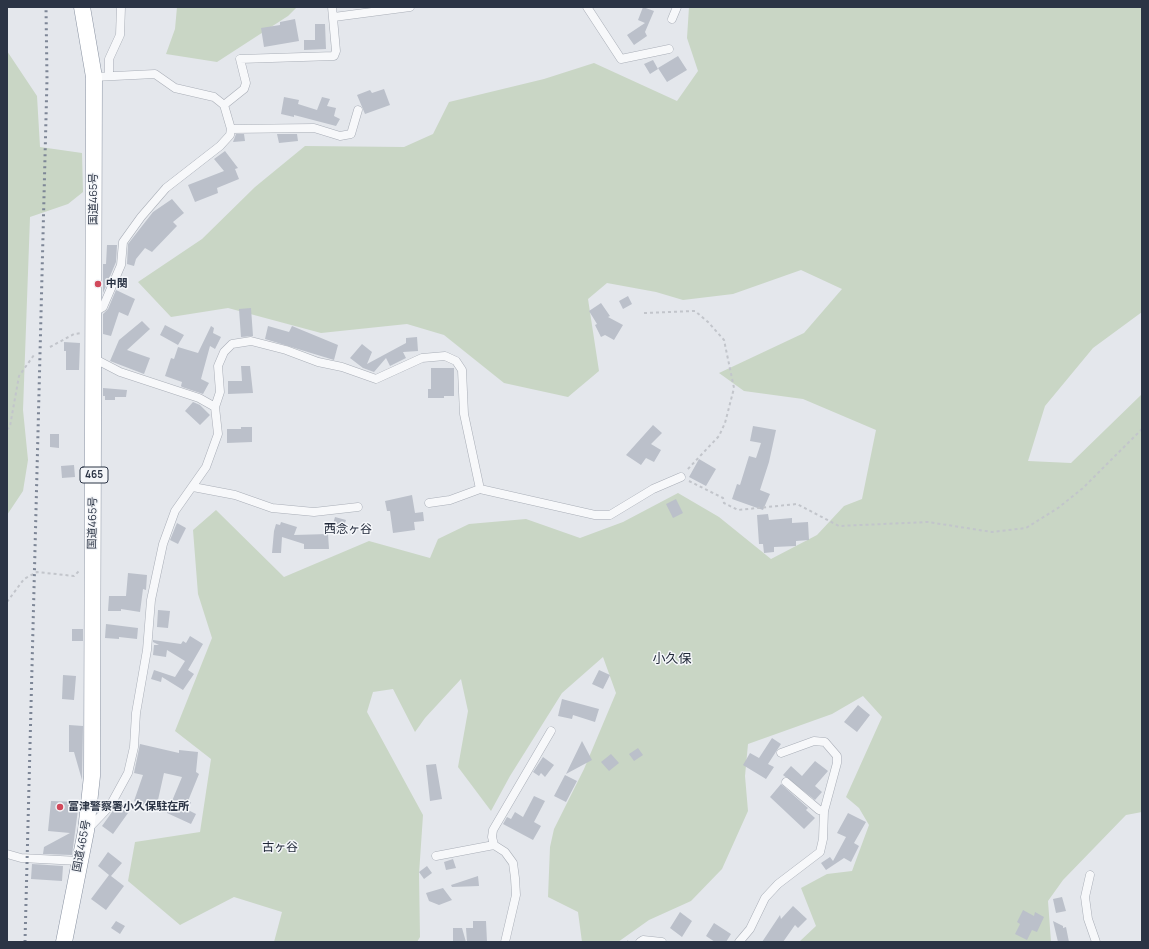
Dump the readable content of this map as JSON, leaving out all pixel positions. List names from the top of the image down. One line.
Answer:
{"streets":{"highway":["国道465号","465"]},"districts":["西念ヶ谷","小久保","古ヶ谷"],"places":["中関","富津警察署小久保駐在所"]}
